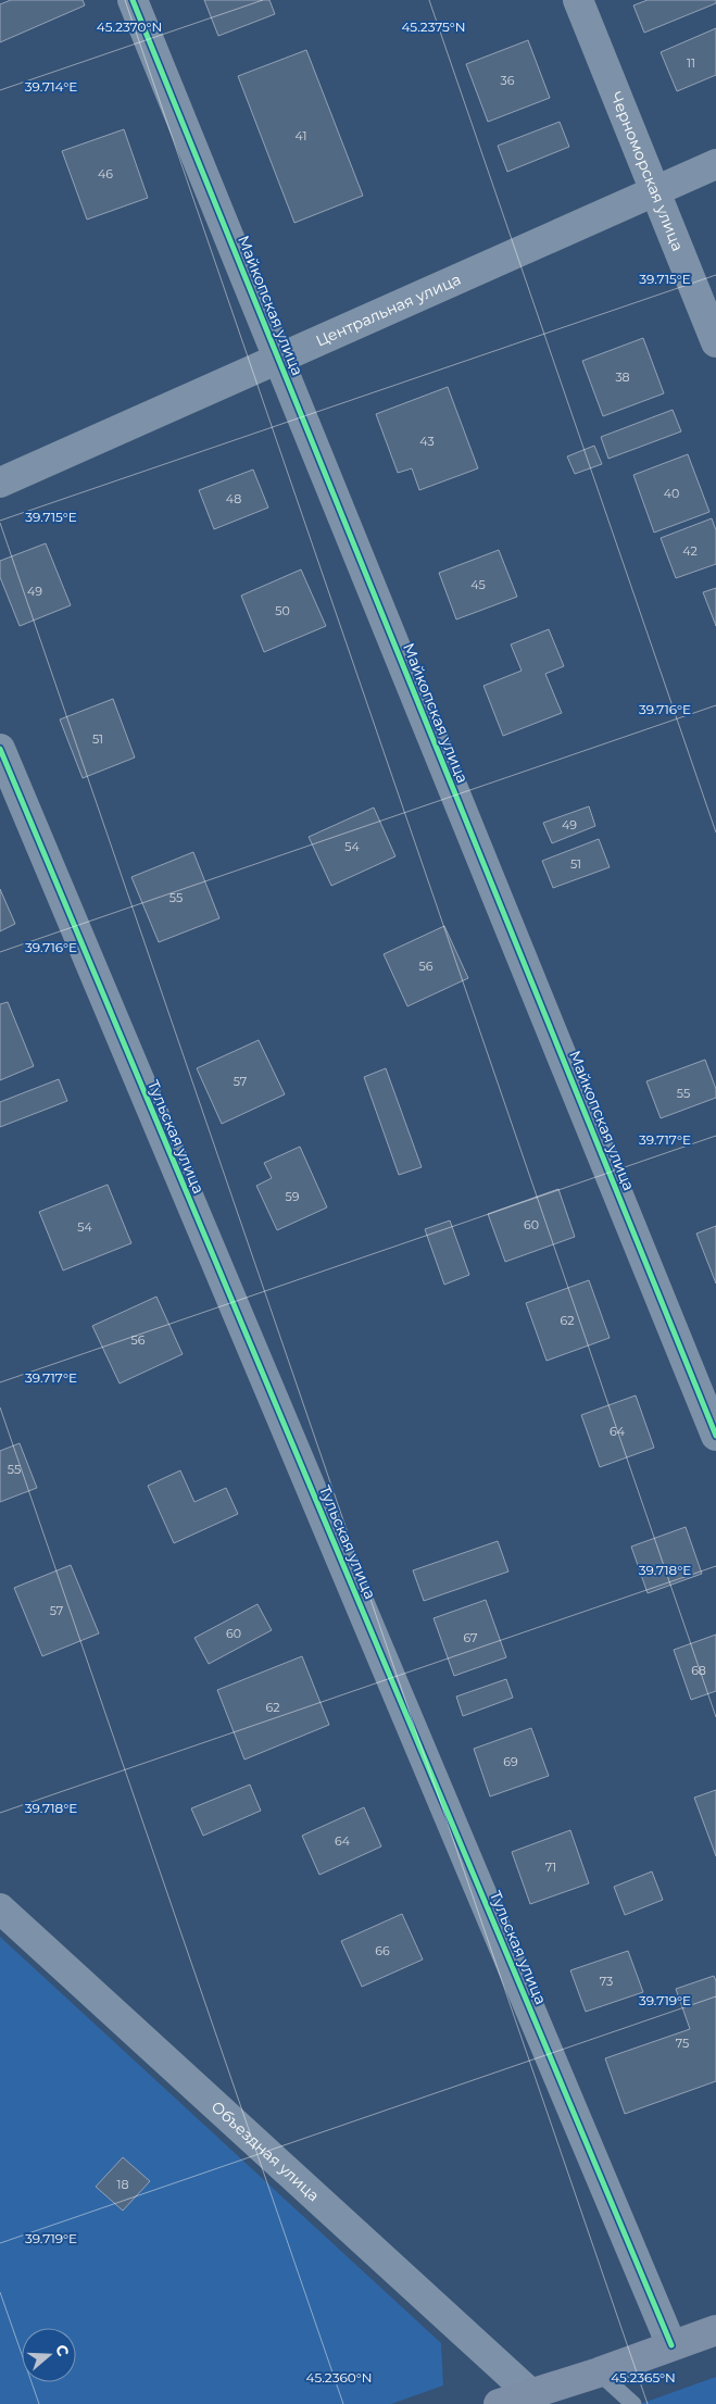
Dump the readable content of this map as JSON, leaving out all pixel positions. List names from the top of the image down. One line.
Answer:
{"streets":{"street":["Черноморская улица","Майкопская улица","Центральная улица","Тульская улица","Объездная улица"]},"crossings":[["Черноморская улица","Центральная улица"],["Майкопская улица","Центральная улица"]],"house_numbers":["11","36","41","46","38","43","40","48","42","45","49","50","51","49","54","51","55","56","57","55","59","60","54","62","56","64","55","57","60","67","68","62","69","64","71","66","73","75","18"],"north":"right","coordinates":["45.2370°N","45.2375°N","39.714°E","39.715°E","39.716°E","39.717°E","39.718°E","39.719°E","45.2360°N","45.2365°N"]}
